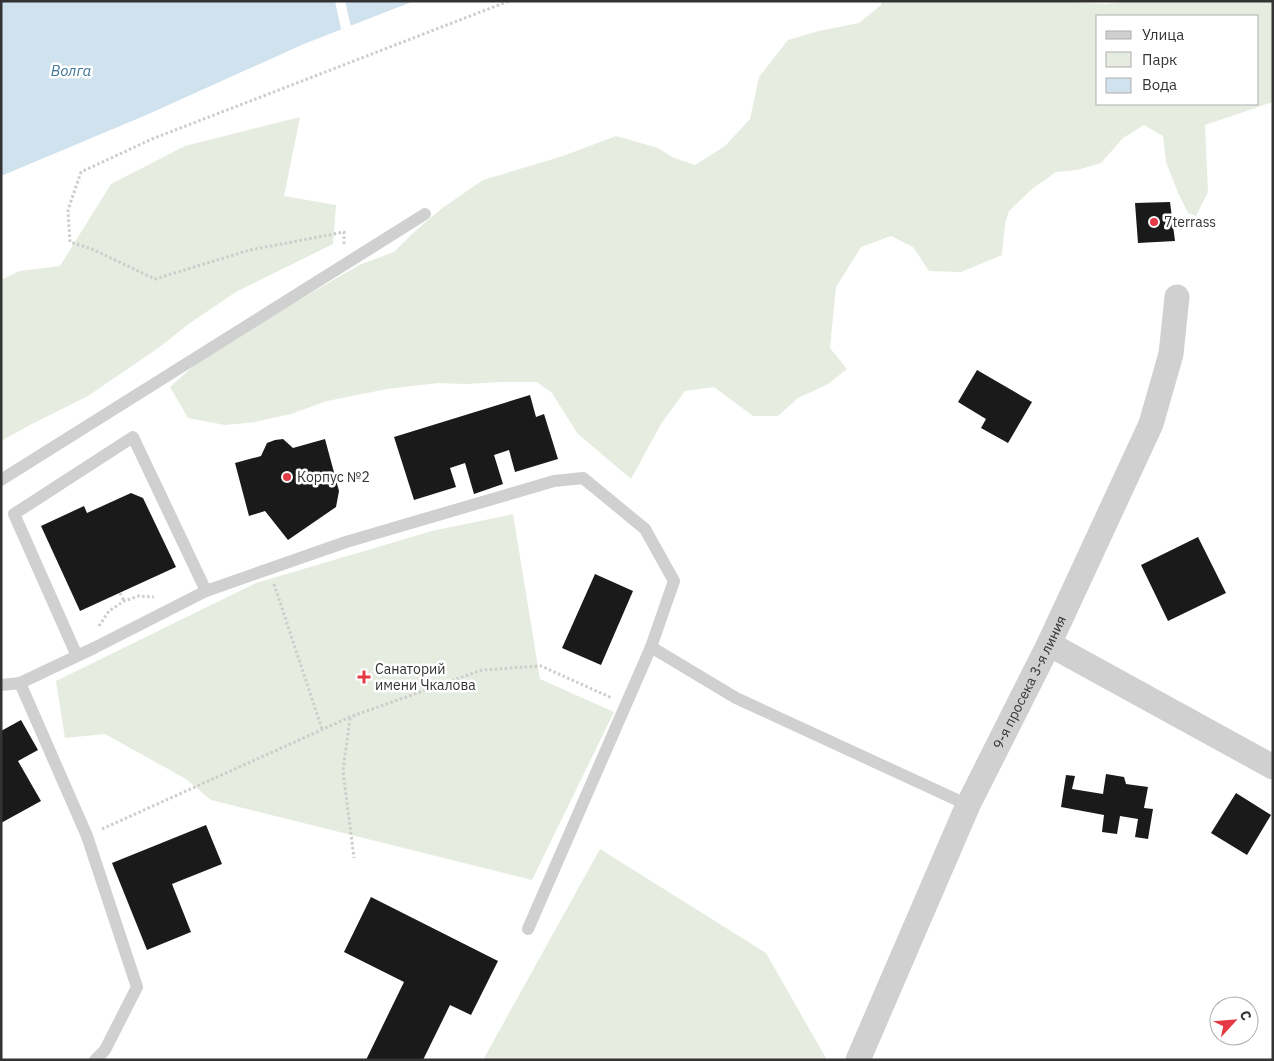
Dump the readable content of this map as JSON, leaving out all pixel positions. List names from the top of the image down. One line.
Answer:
{"streets":{"street":["9-я просека 3-я линия"]},"water":["Волга"],"places":{"other":["7terrass","Корпус №2"],"health":["Санаторий имени Чкалова"]},"legend":["Улица","Парк","Вода"],"north":"top right"}
